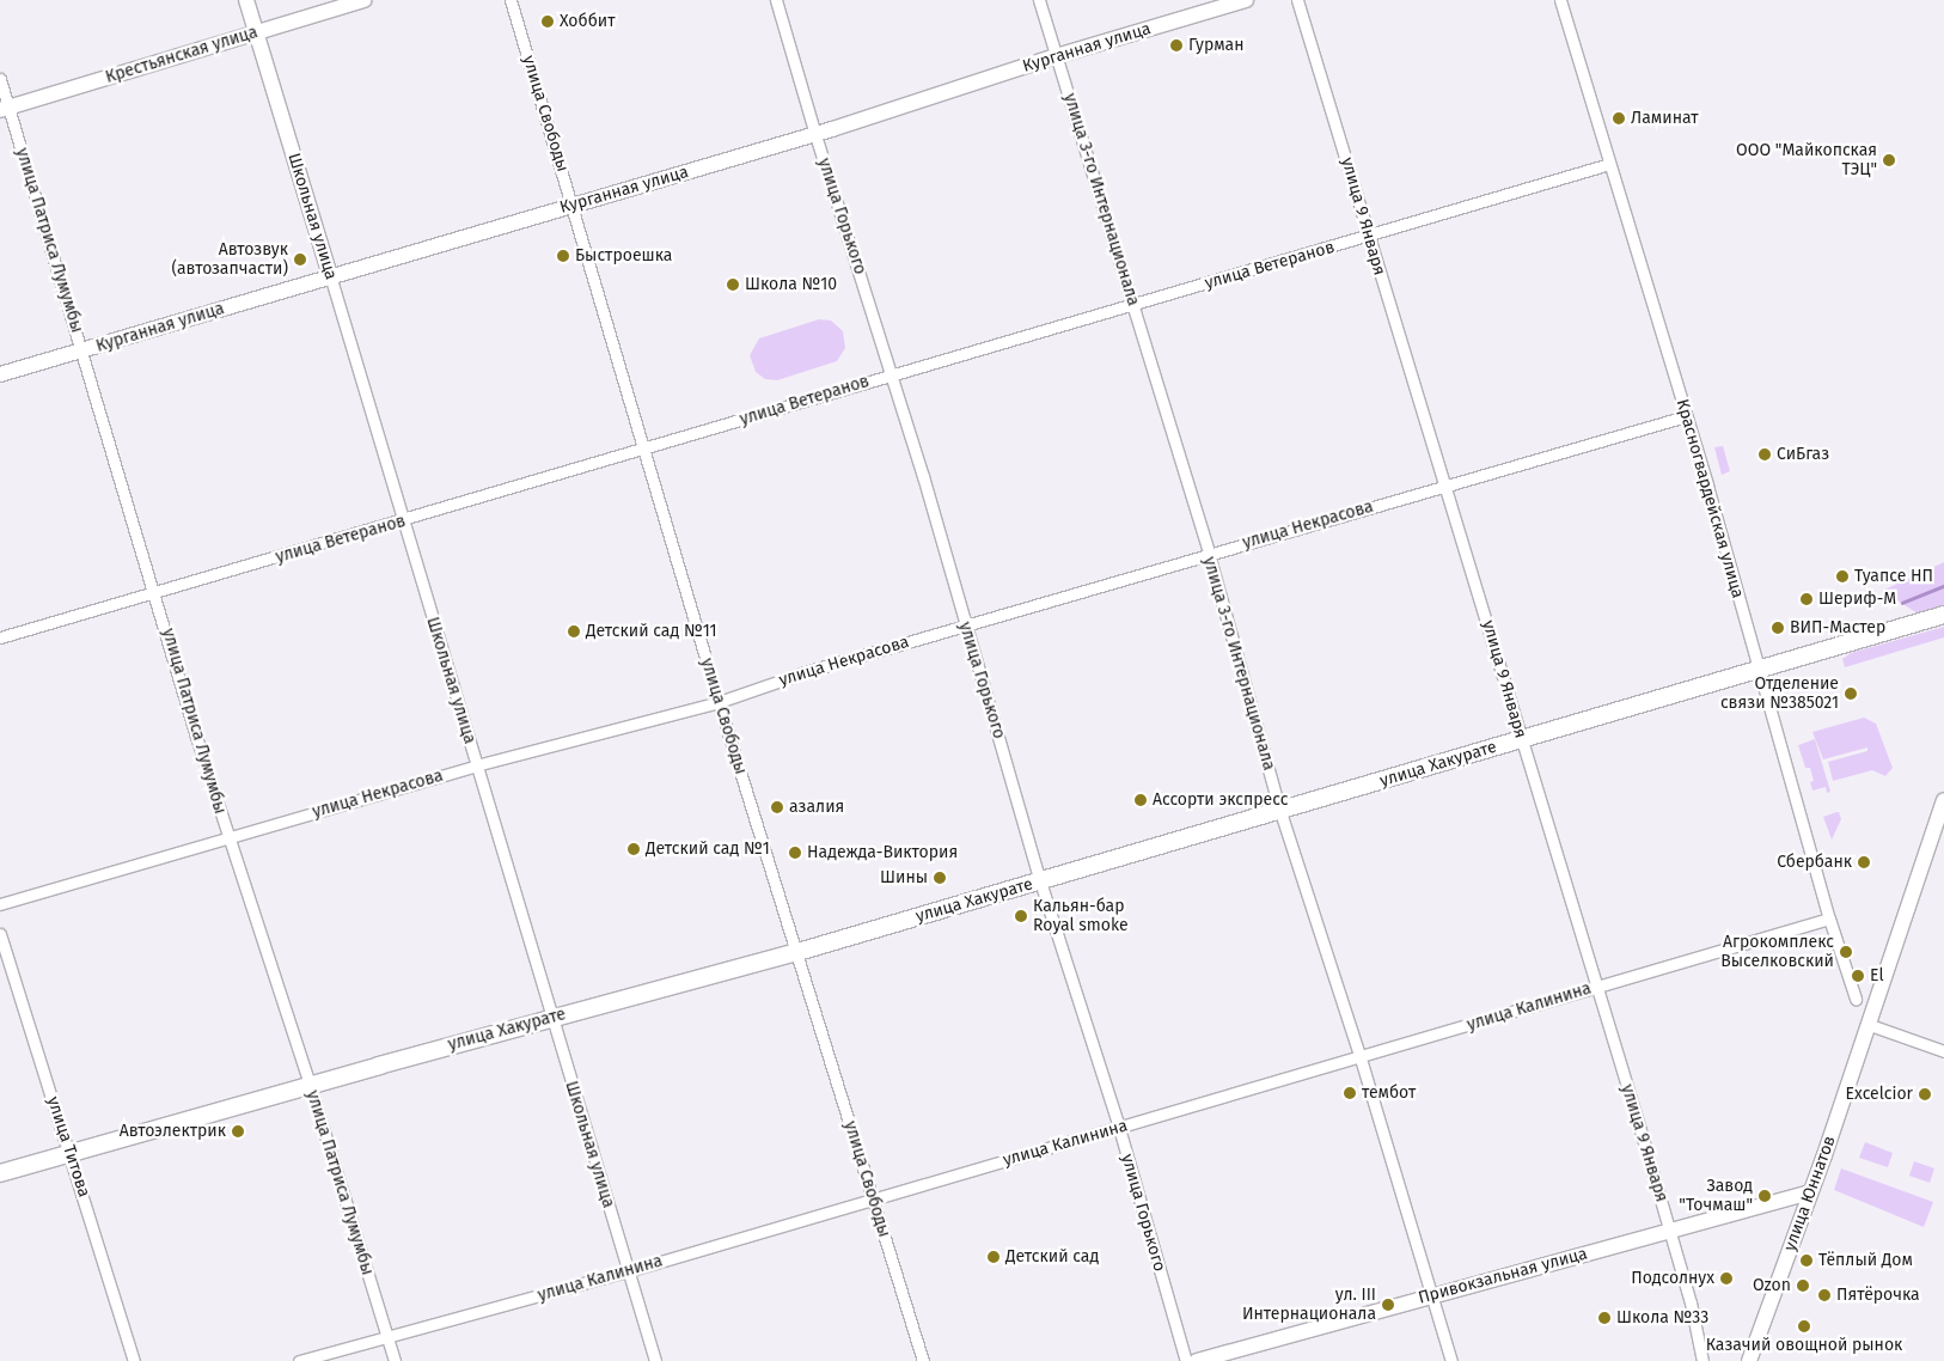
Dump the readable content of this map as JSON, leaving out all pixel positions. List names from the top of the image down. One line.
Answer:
{"streets":{"main road":["улица Хакурате"],"street":["Курганная улица","Крестьянская улица","улица Свободы","улица 3-го Интернационала","Школьная улица","улица Горького","улица 9 Января","улица Патриса Лумумбы","улица Ветеранов","Красногвардейская улица","улица Некрасова","улица Калинина","улица Титова","улица Юннатов","Привокзальная улица"]},"crossings":[["Курганная улица","улица Свободы"],["Курганная улица","улица 3-го Интернационала"],["Курганная улица","Школьная улица"],["Курганная улица","улица Горького"],["Курганная улица","улица Патриса Лумумбы"],["Крестьянская улица","Школьная улица"],["Крестьянская улица","улица Патриса Лумумбы"],["улица Свободы","улица Ветеранов"],["улица Свободы","улица Некрасова"],["улица Свободы","улица Хакурате"],["улица Свободы","улица Калинина"],["улица 3-го Интернационала","улица Ветеранов"],["улица 3-го Интернационала","улица Некрасова"],["улица 3-го Интернационала","улица Хакурате"],["улица 3-го Интернационала","улица Калинина"],["улица 3-го Интернационала","Привокзальная улица"],["Школьная улица","улица Ветеранов"],["Школьная улица","улица Некрасова"],["Школьная улица","улица Хакурате"],["Школьная улица","улица Калинина"],["улица Горького","улица Ветеранов"],["улица Горького","улица Некрасова"],["улица Горького","улица Хакурате"],["улица Горького","улица Калинина"],["улица 9 Января","улица Ветеранов"],["улица 9 Января","улица Некрасова"],["улица 9 Января","улица Хакурате"],["улица 9 Января","улица Калинина"],["улица 9 Января","Привокзальная улица"],["улица Патриса Лумумбы","улица Ветеранов"],["улица Патриса Лумумбы","улица Некрасова"],["улица Патриса Лумумбы","улица Хакурате"],["улица Патриса Лумумбы","улица Калинина"],["улица Ветеранов","Красногвардейская улица"],["Красногвардейская улица","улица Некрасова"],["Красногвардейская улица","улица Хакурате"],["Красногвардейская улица","улица Калинина"],["улица Хакурате","улица Титова"],["улица Юннатов","Привокзальная улица"]],"places":["Хоббит","Гурман","Ламинат","ООО \"Майкопская ТЭЦ\"","Быстроешка","Автозвук (автозапчасти)","Школа №10","СиБгаз","Туапсе НП","Шериф-М","ВИП-Мастер","Детский сад №11","Отделение связи №385021","Ассорти экспресс","азалия","Детский сад №1","Надежда-Виктория","Сбербанк","Шины","Кальян-бар Royal smoke","Агрокомплекс Выселковский","El","тембот","Excelcior","Автоэлектрик","Завод \"Точмаш\"","Детский сад","Тёплый Дом","Подсолнух","Ozon","Пятёрочка","ул. III Интернационала","Школа №33","Казачий овощной рынок"]}
